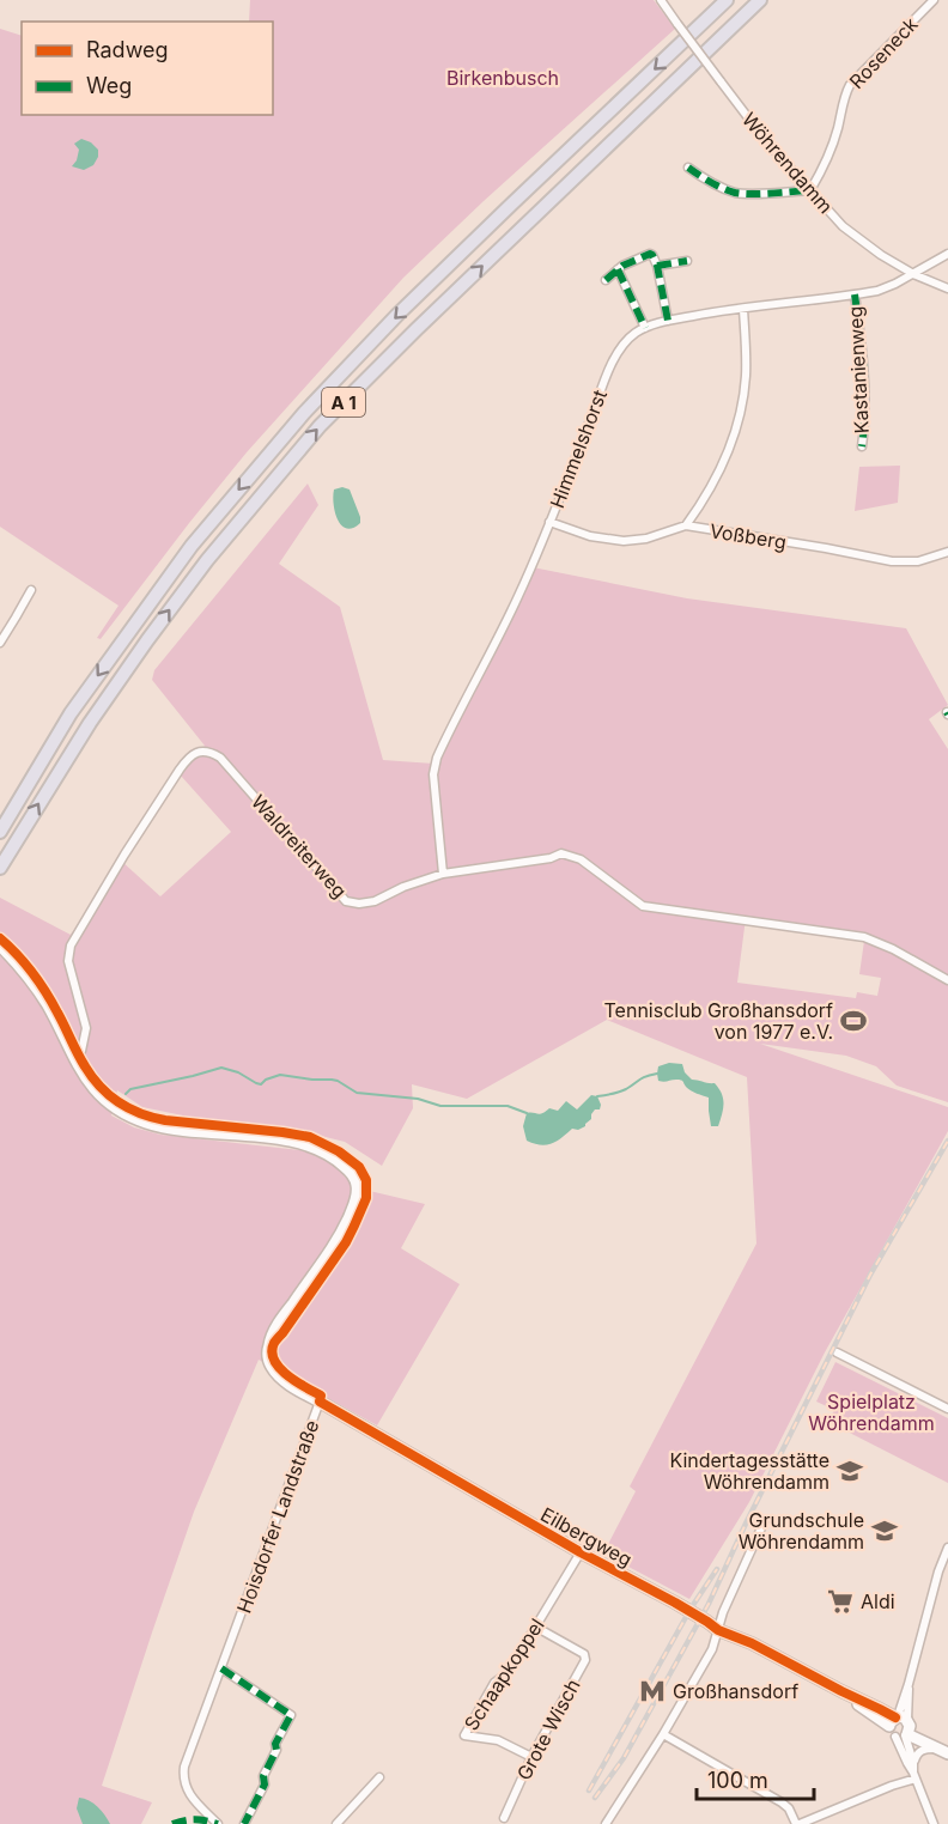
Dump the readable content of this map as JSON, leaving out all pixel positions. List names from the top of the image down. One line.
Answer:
{"streets":{"highway":["A 1"],"main road":["Hoisdorfer Landstraße","Eilbergweg"],"street":["Roseneck","Wöhrendamm","Kastanienweg","Himmelshorst","Voßberg","Waldreiterweg","Schaapkoppel","Grote Wisch"]},"crossings":[["Roseneck","Wöhrendamm"],["Wöhrendamm","Himmelshorst"],["Kastanienweg","Himmelshorst"],["Himmelshorst","Voßberg"],["Himmelshorst","Waldreiterweg"],["Waldreiterweg","Hoisdorfer Landstraße"],["Hoisdorfer Landstraße","Eilbergweg"],["Eilbergweg","Schaapkoppel"],["Schaapkoppel","Grote Wisch"]],"parks":["Birkenbusch","Spielplatz Wöhrendamm"],"places":{"sports":["Tennisclub Großhansdorf von 1977 e.V."],"school or university":["Kindertagesstätte Wöhrendamm","Grundschule Wöhrendamm"],"supermarket":["Aldi"],"metro station":["Großhansdorf"]},"legend":["Radweg","Weg"],"scale_bar":"100 m"}
